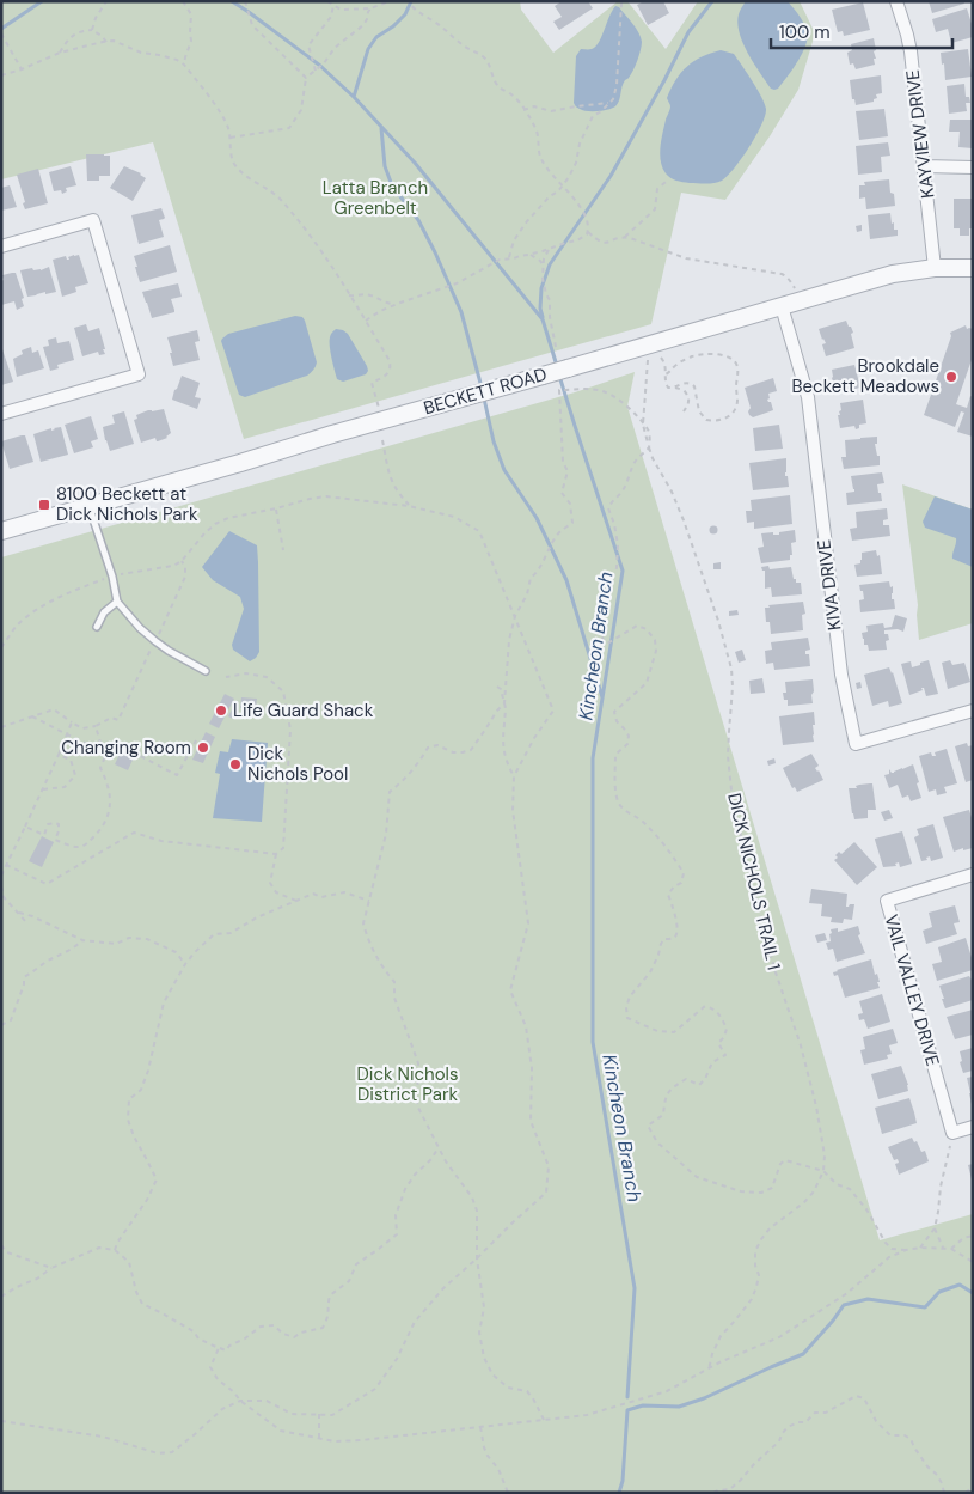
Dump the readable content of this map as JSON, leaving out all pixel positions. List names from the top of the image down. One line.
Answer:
{"streets":{"street":["KAYVIEW DRIVE","BECKETT ROAD","KIVA DRIVE","VAIL VALLEY DRIVE"],"path":["DICK NICHOLS TRAIL 1"]},"crossings":[["KAYVIEW DRIVE","BECKETT ROAD"],["BECKETT ROAD","KIVA DRIVE"]],"water":["Kincheon Branch"],"parks":["Latta Branch Greenbelt","Dick Nichols District Park"],"places":{"other":["Brookdale Beckett Meadows","Life Guard Shack","Changing Room","Dick Nichols Pool"],"transit":["8100 Beckett at Dick Nichols Park"]},"scale_bar":"100 m"}
